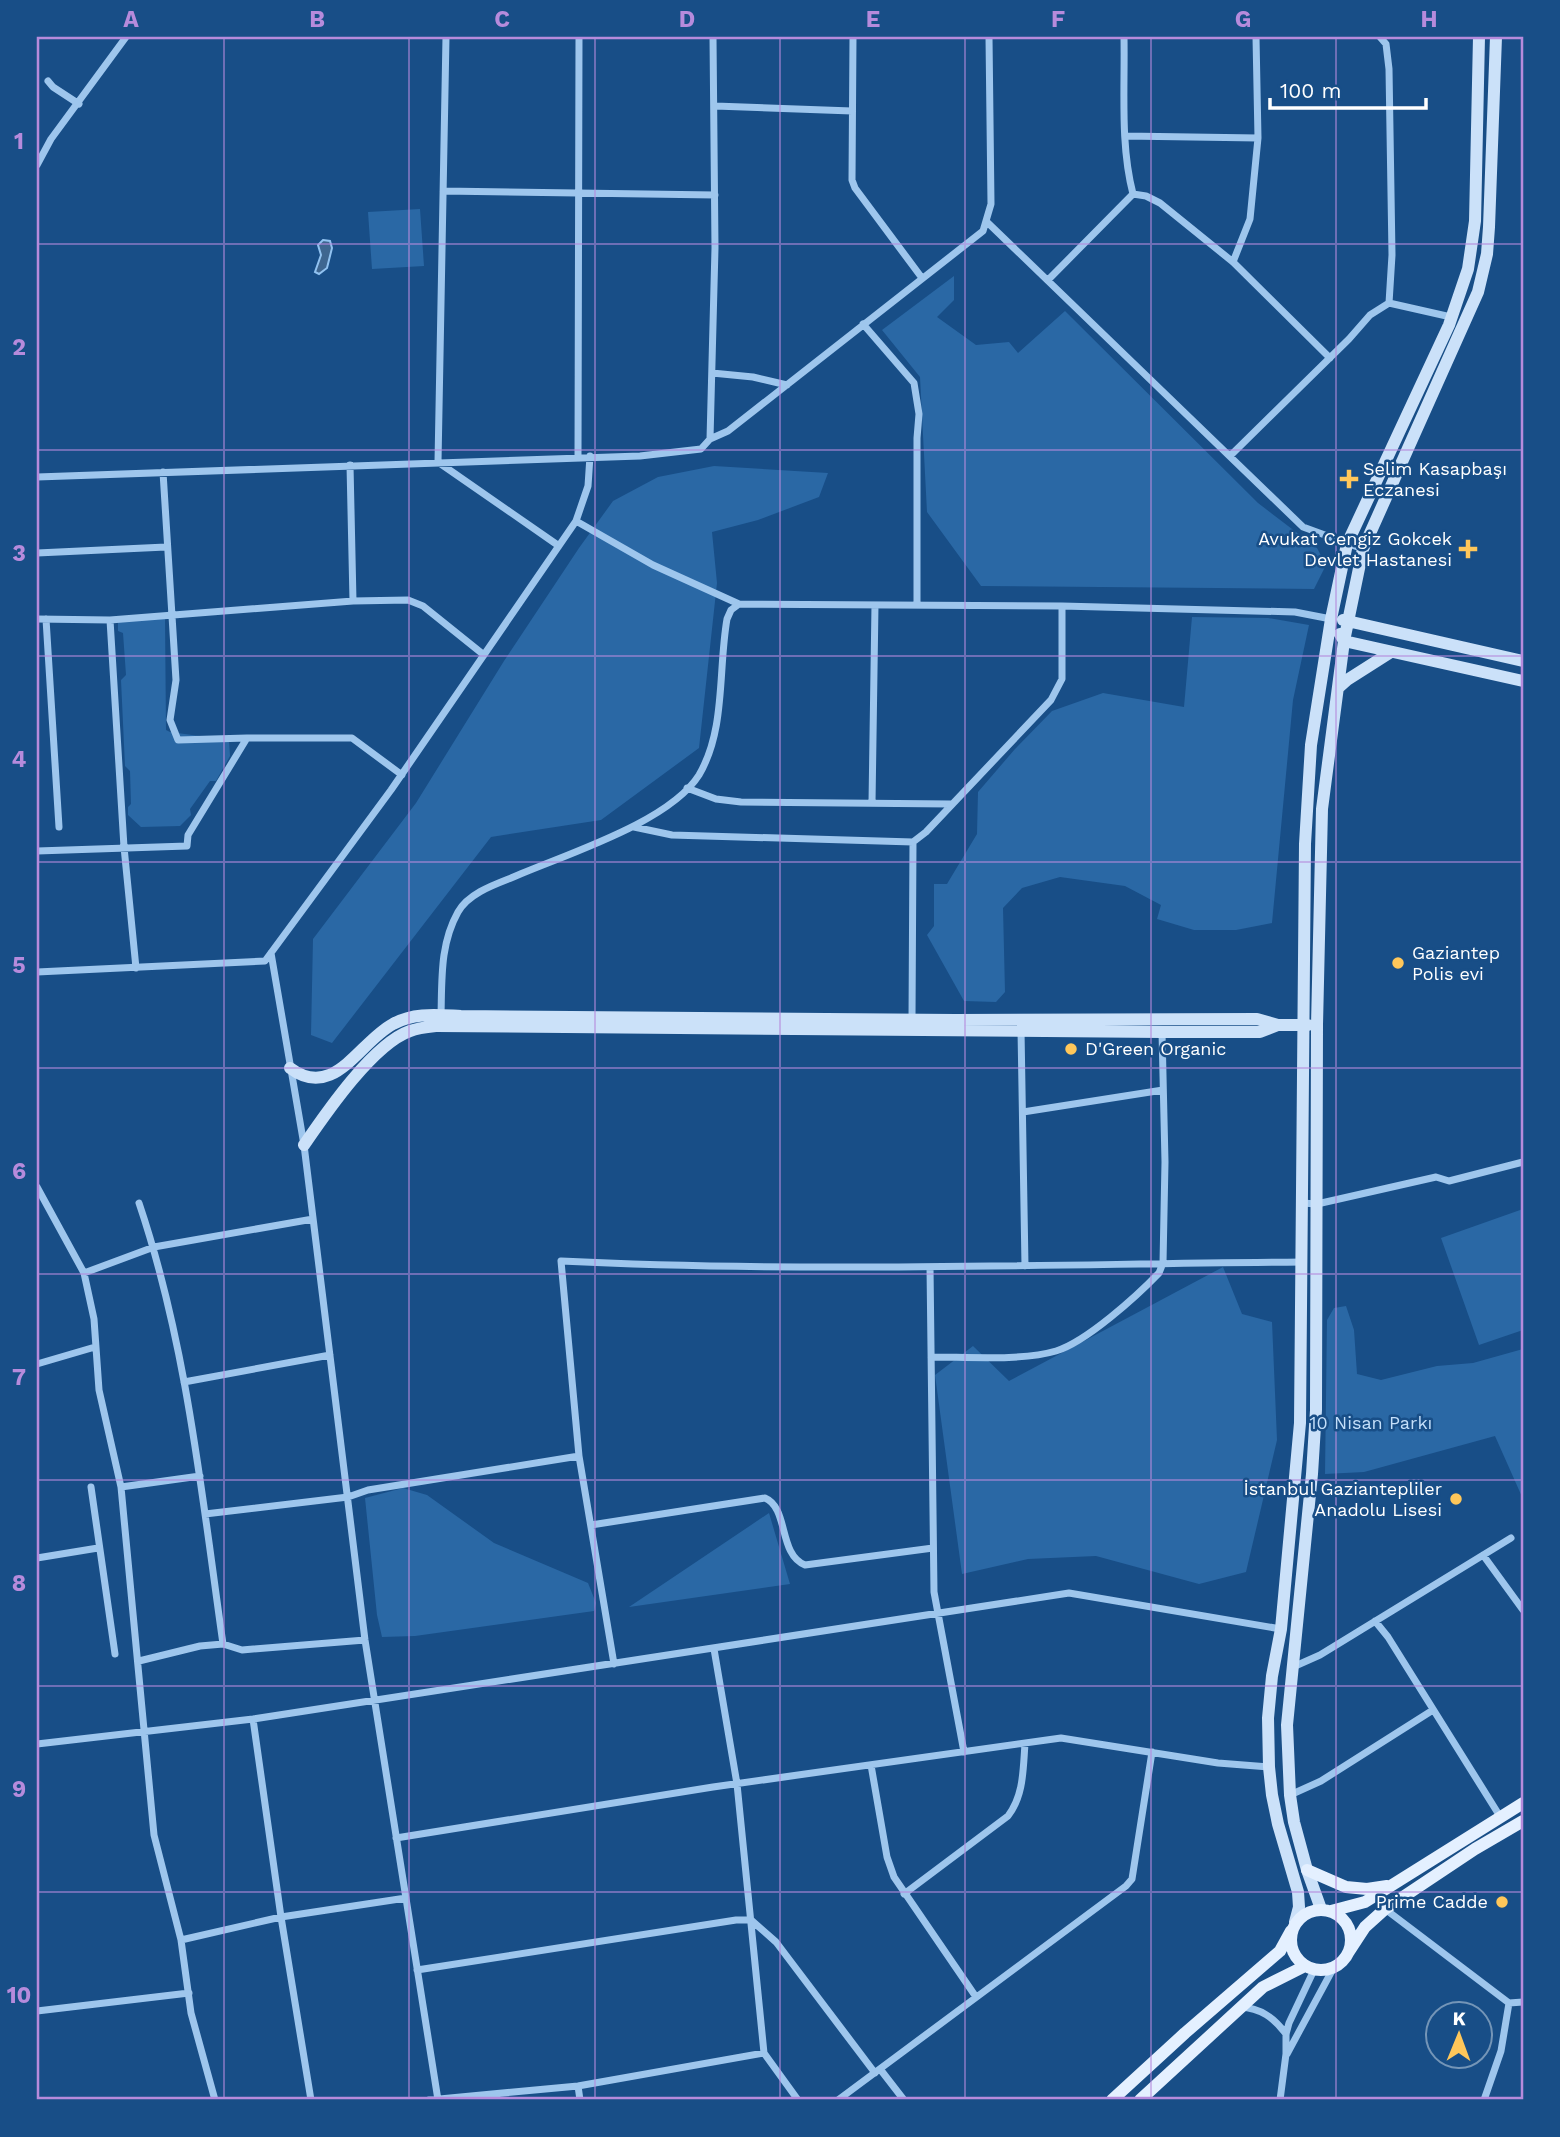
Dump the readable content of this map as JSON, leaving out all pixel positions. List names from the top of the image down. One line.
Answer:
{"parks":["10 Nisan Parkı"],"places":{"health":["Selim Kasapbaşı Eczanesi","Avukat Cengiz Gokcek Devlet Hastanesi"],"other":["Gaziantep Polis evi","D'Green Organic","İstanbul Gaziantepliler Anadolu Lisesi","Prime Cadde"]},"scale_bar":"100 m","north":"top","grid":{"columns":["A","B","C","D","E","F","G","H"],"rows":["1","2","3","4","5","6","7","8","9","10"]}}
